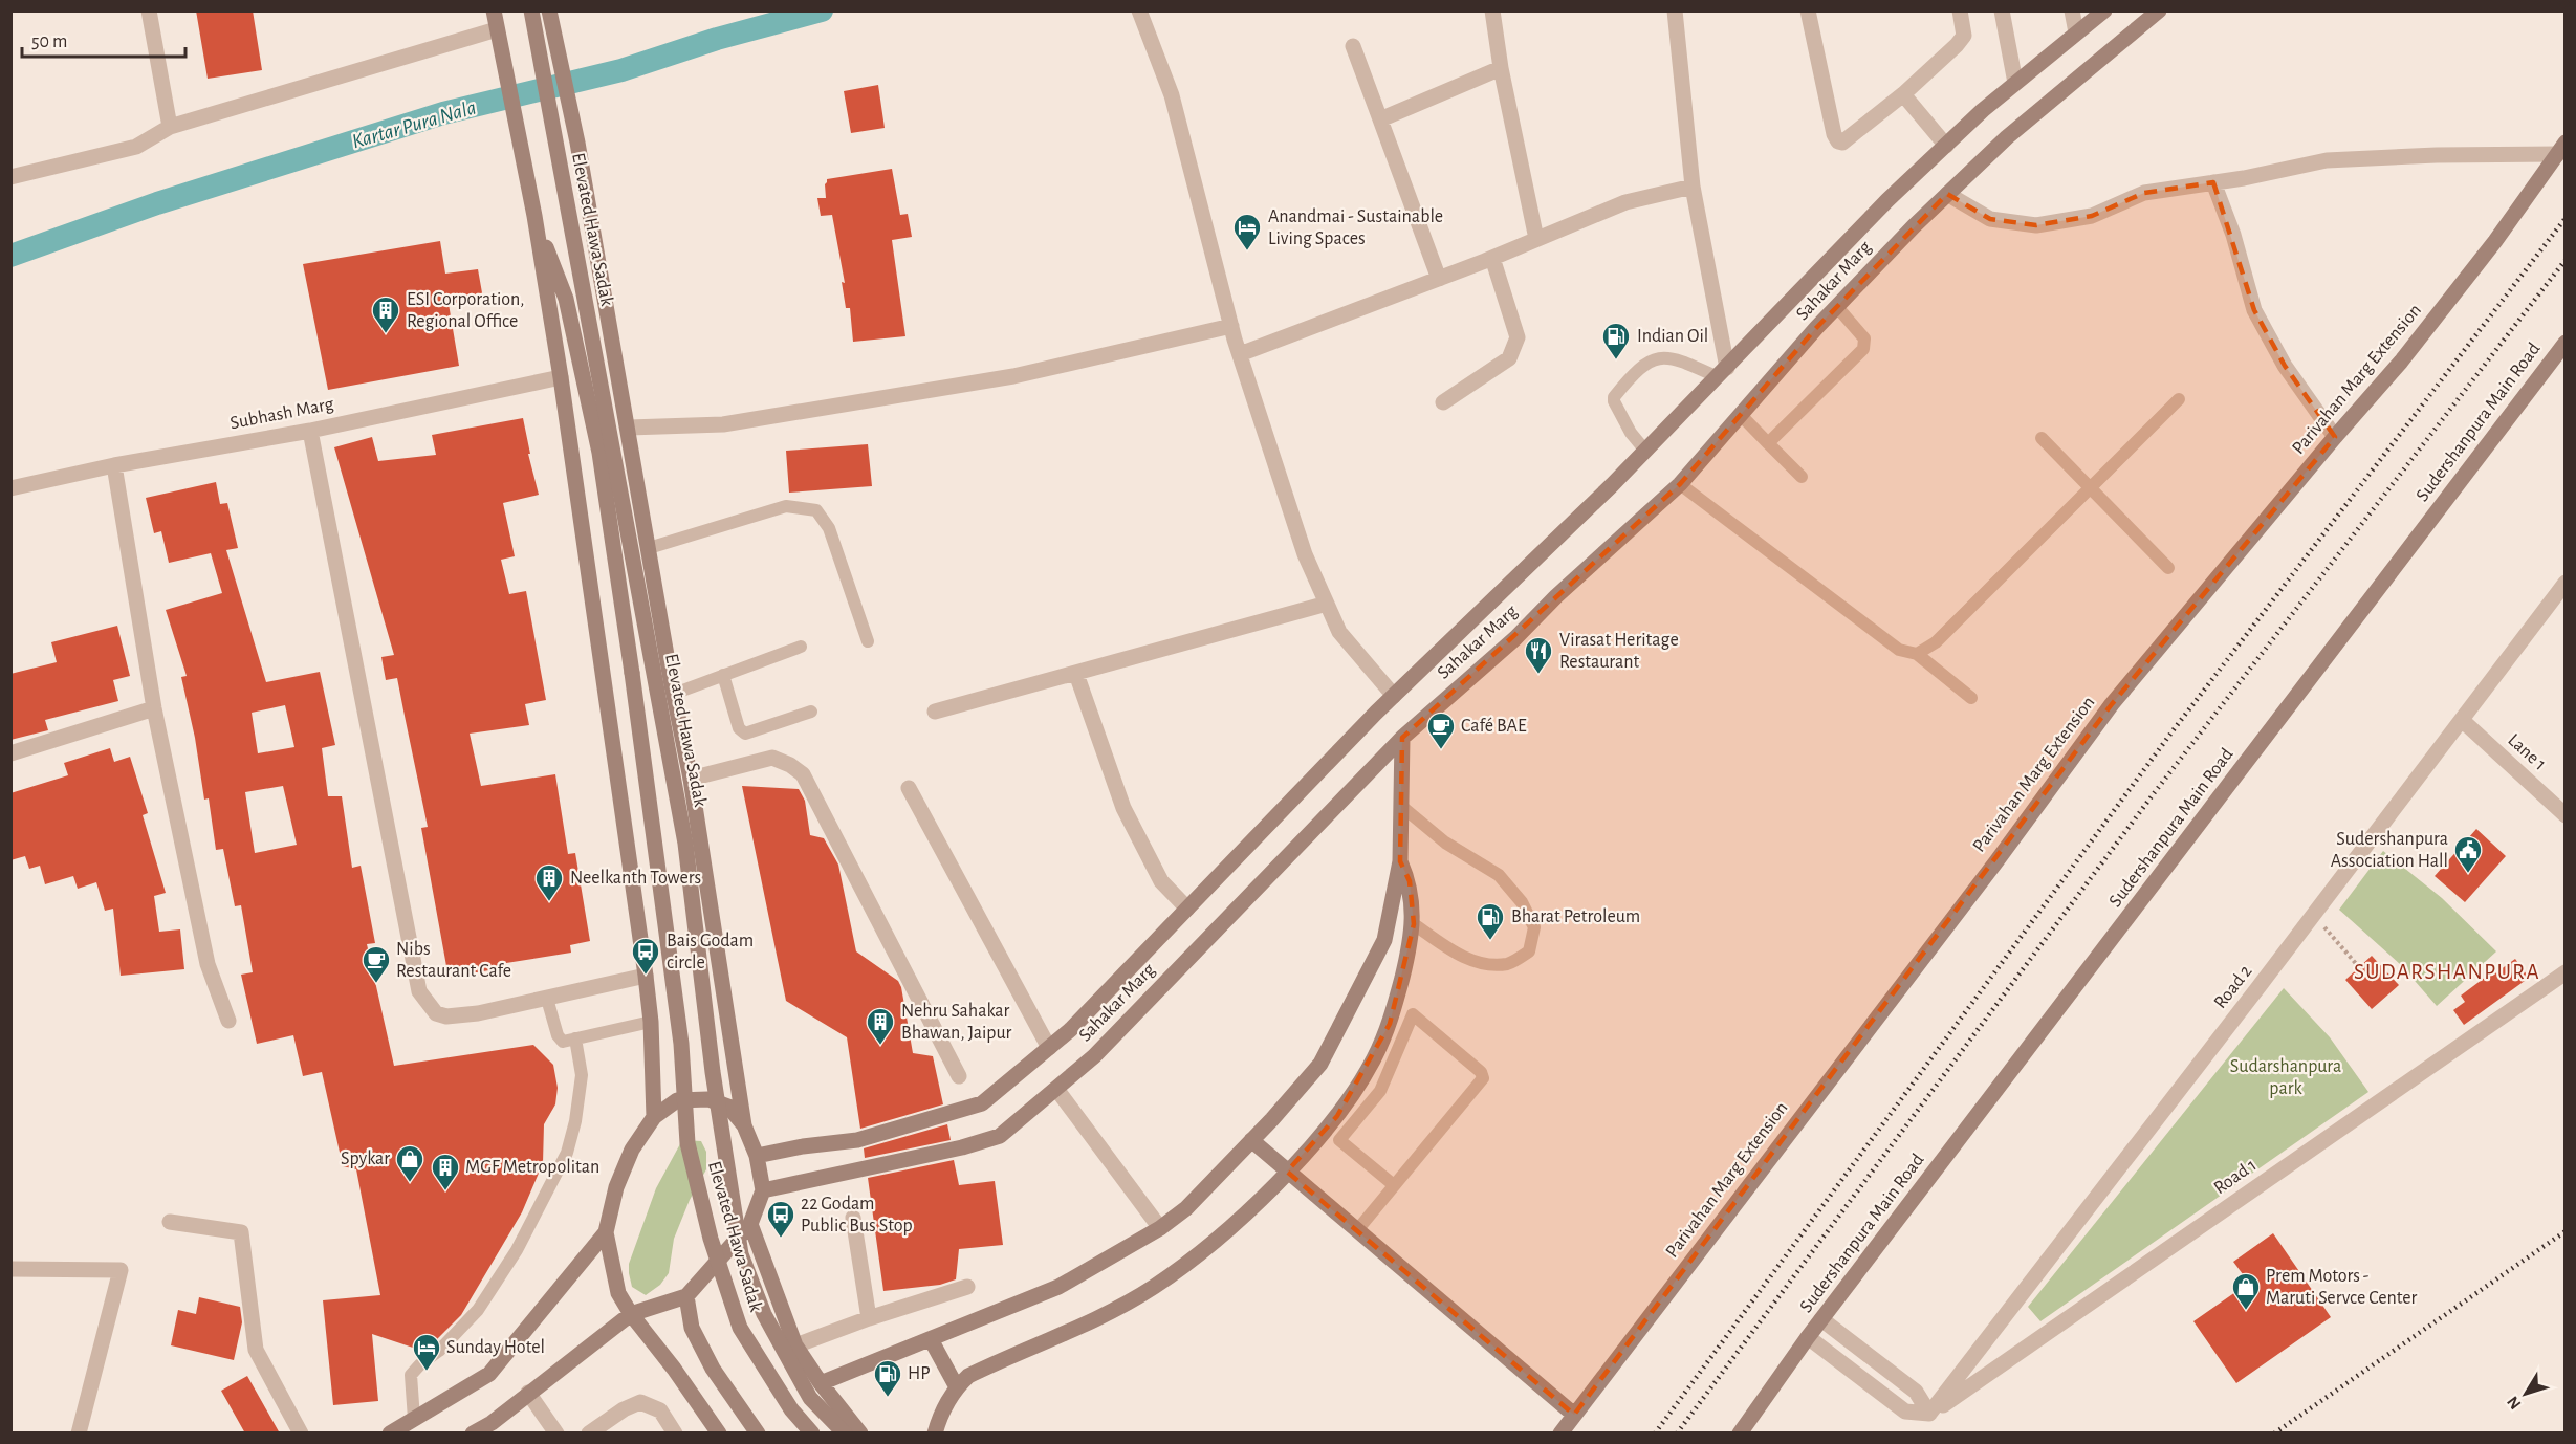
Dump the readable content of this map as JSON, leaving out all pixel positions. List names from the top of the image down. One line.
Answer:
{"streets":{"street":["Elevated Hawa Sadak","Sahakar Marg","Parivahan Marg Extension","Subhash Marg","Sudershanpura Main Road","Lane 1","Road 2","Road 1"]},"crossings":[["Lane 1","Road 2"],["Road 2","Road 1"]],"districts":["SUDARSHANPURA"],"water":["Kartar Pura Nala"],"parks":["Sudarshanpura park"],"places":{"hotel":["Anandmai - Sustainable Living Spaces","Sunday Hotel"],"building":["ESI Corporation, Regional Office","Neelkanth Towers","Nehru Sahakar Bhawan, Jaipur","MGF Metropolitan"],"fuel station":["Indian Oil","Bharat Petroleum","HP"],"restaurant":["Virasat Heritage Restaurant"],"cafe":["Café BAE","Nibs Restaurant Cafe"],"public building":["Sudershanpura Association Hall"],"bus stop":["Bais Godam circle","22 Godam Public Bus Stop"],"shop":["Spykar","Prem Motors - Maruti Servce Center"]},"scale_bar":"50 m","north":"bottom left"}
